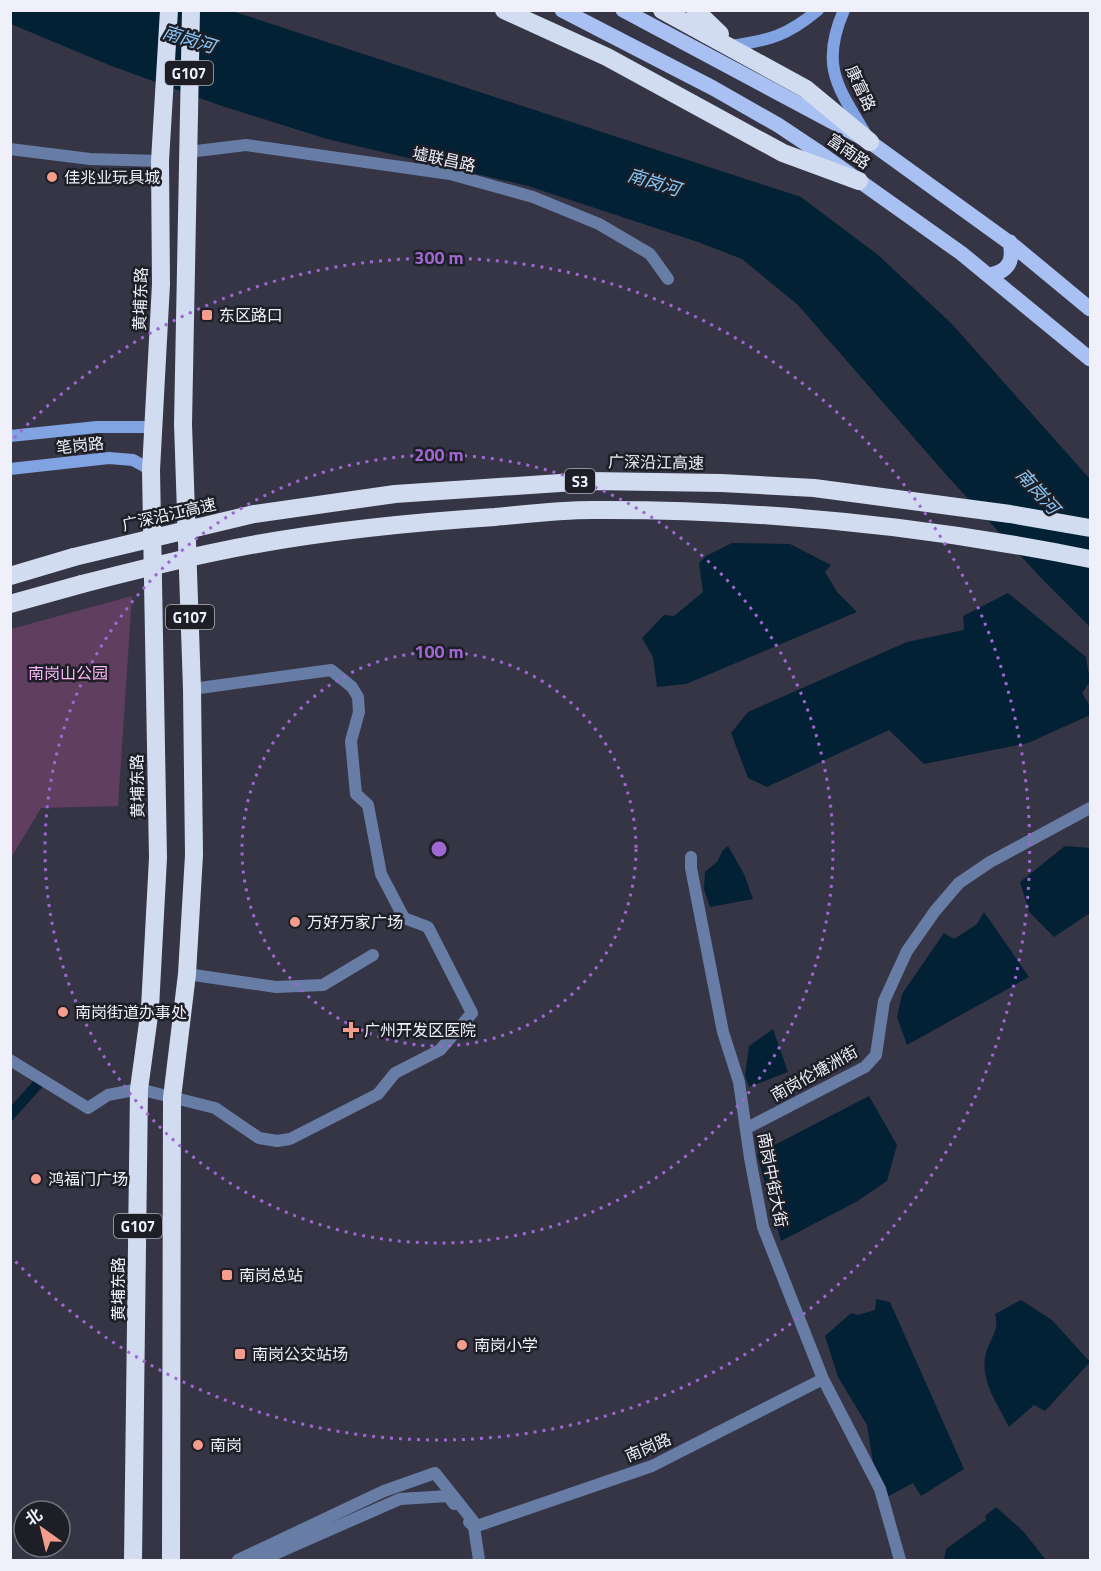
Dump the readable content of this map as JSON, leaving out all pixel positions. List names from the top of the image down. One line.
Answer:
{"streets":{"highway":["G107","黄埔东路","广深沿江高速","S3"],"main road":["富南路"],"street":["康富路","墟联昌路","笔岗路","南岗伦塘洲街","南岗中街大街","南岗路"]},"crossings":[["G107","墟联昌路"],["康富路","富南路"],["黄埔东路","笔岗路"],["南岗伦塘洲街","南岗中街大街"],["南岗中街大街","南岗路"]],"water":["南岗河"],"parks":["南岗山公园"],"places":{"other":["佳兆业玩具城","万好万家广场","南岗街道办事处","鸿福门广场","南岗小学","南岗"],"transit":["东区路口","南岗总站","南岗公交站场"],"health":["广州开发区医院"]},"north":"top left","rings":["300 m","200 m","100 m"]}
